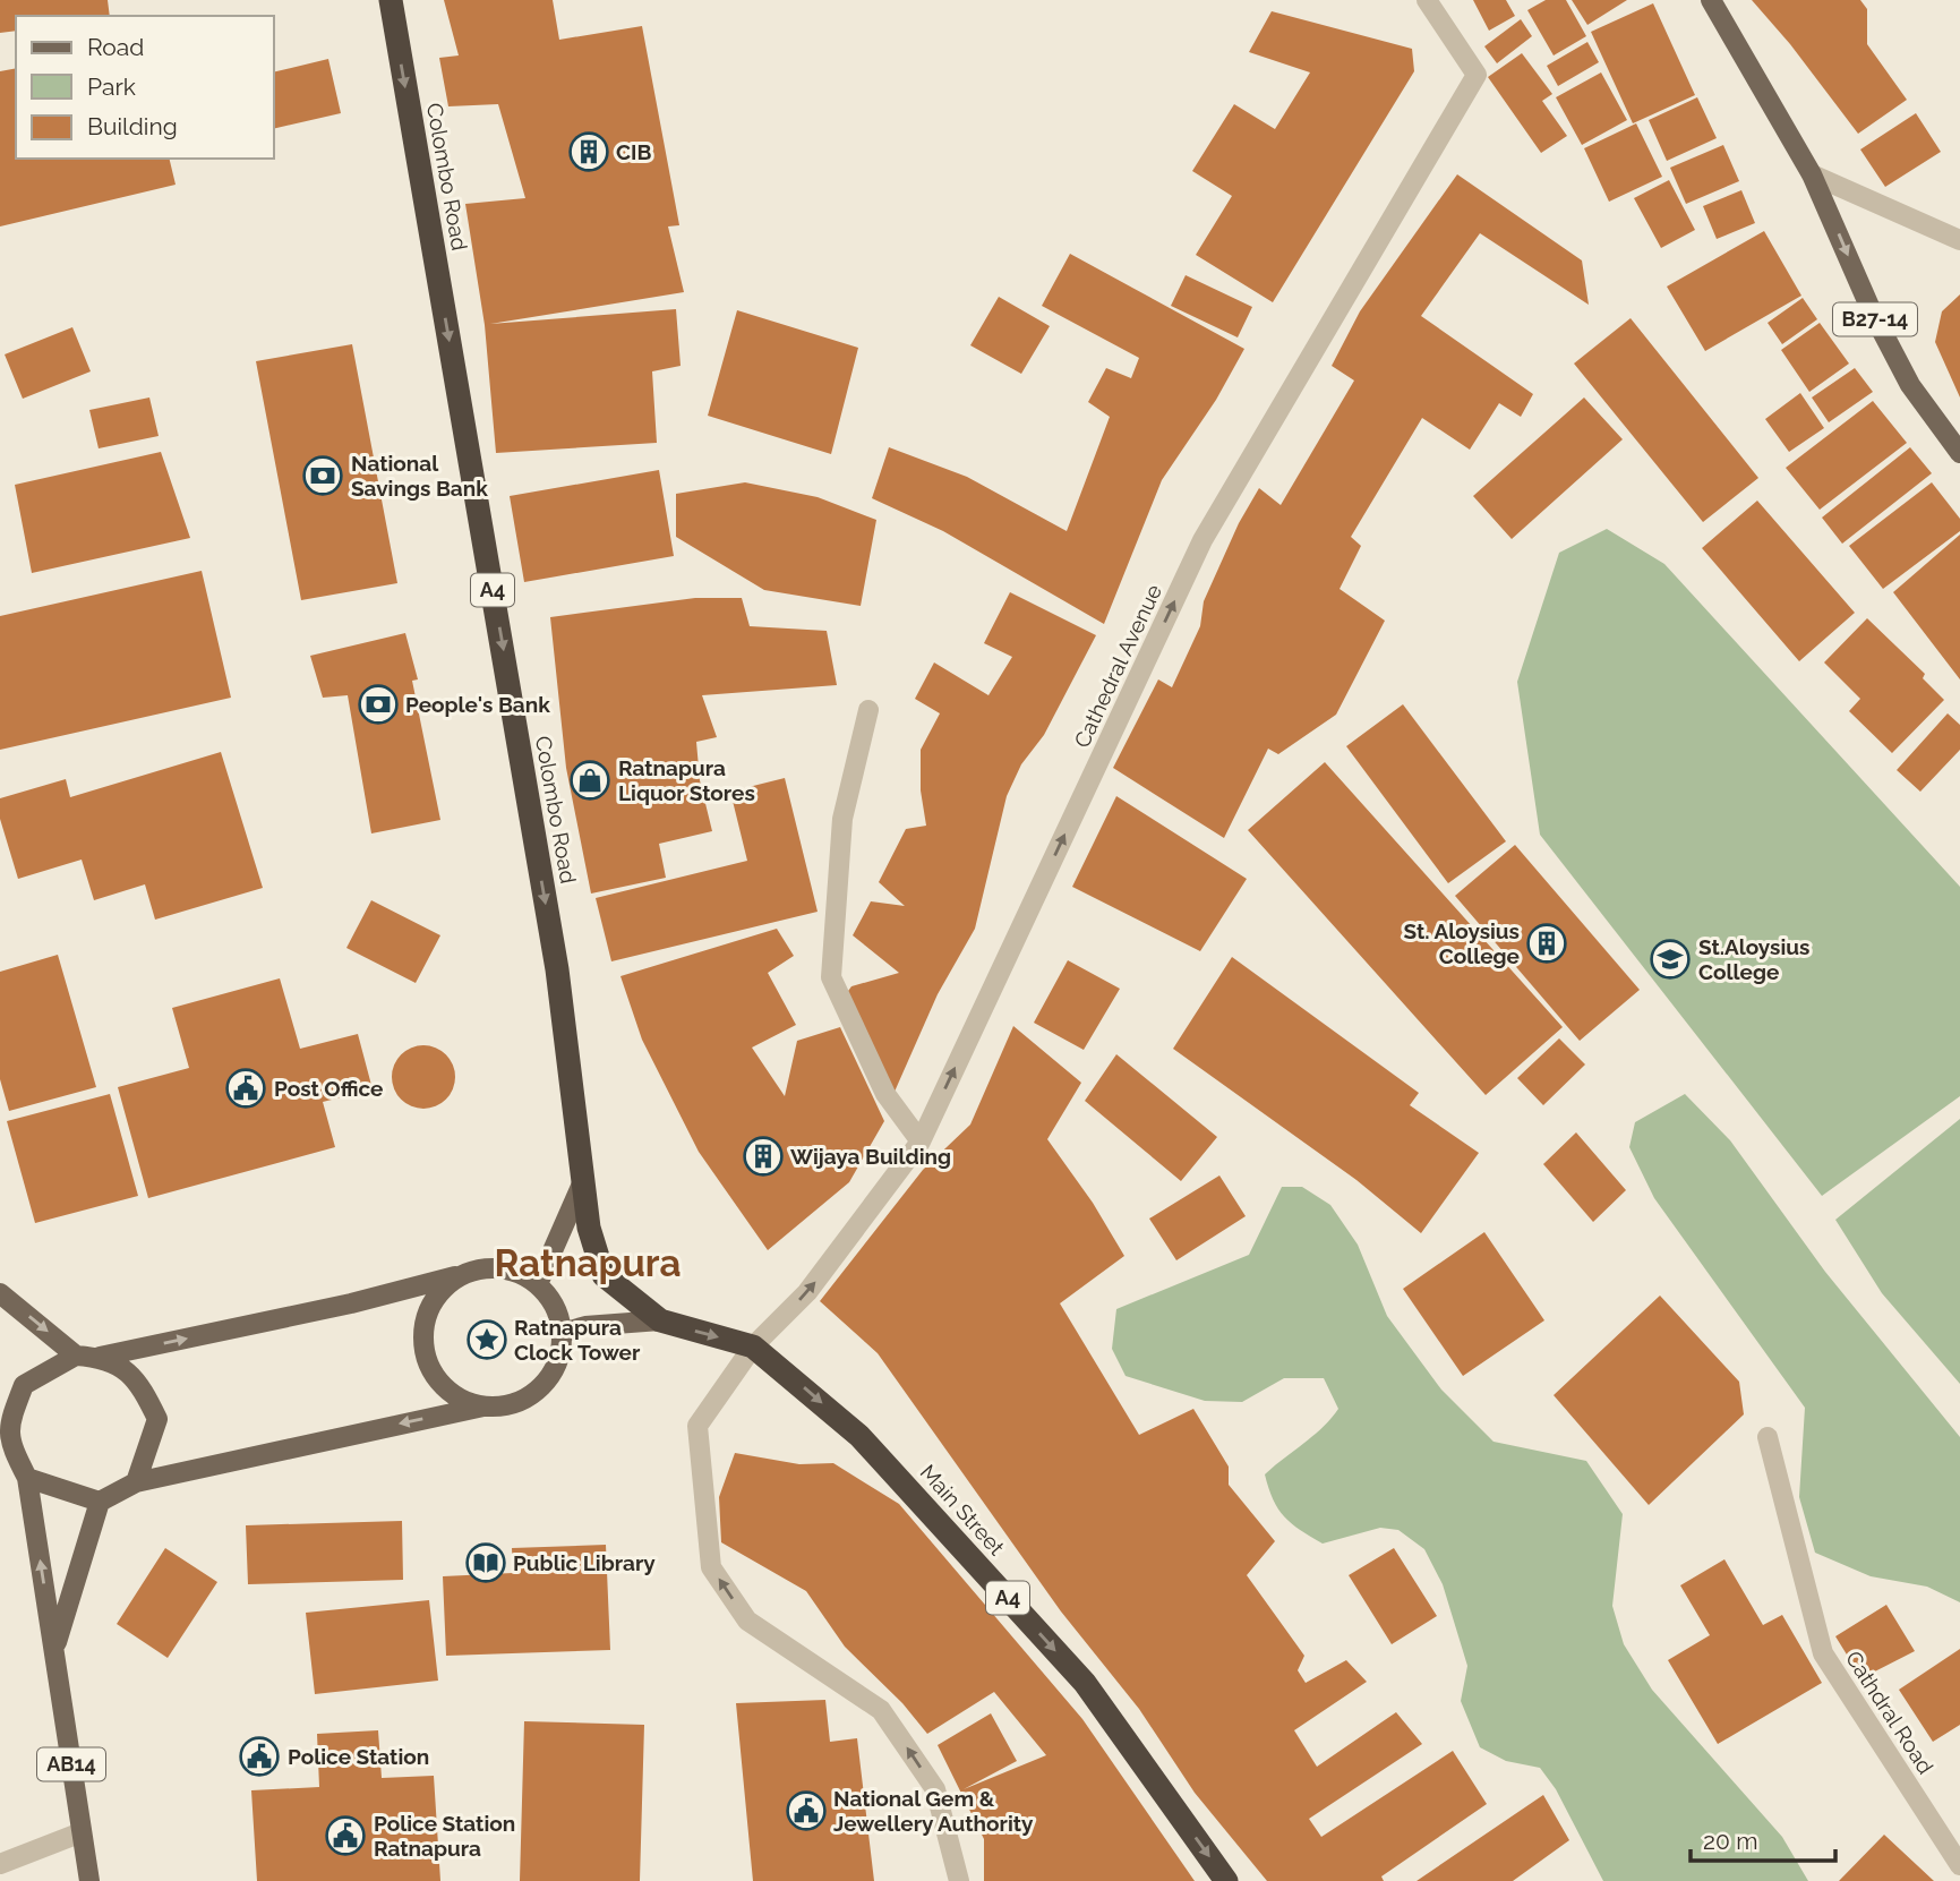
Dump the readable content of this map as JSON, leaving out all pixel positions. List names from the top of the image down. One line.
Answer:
{"streets":{"highway":["Colombo Road","A4","Main Street"],"main road":["B27-14","AB14"],"street":["Cathedral Avenue","Cathdral Road"]},"crossings":[["Colombo Road","Main Street"],["Cathedral Avenue","Main Street"]],"one_way":["Colombo Road","Cathedral Avenue","Main Street"],"districts":["Ratnapura"],"places":{"building":["CIB","St. Aloysius College","Wijaya Building"],"bank":["National Savings Bank","People's Bank"],"shop":["Ratnapura Liquor Stores"],"school or university":["St.Aloysius College"],"public building":["Post Office","Police Station","National Gem & Jewellery Authority","Police Station Ratnapura"],"place":["Ratnapura Clock Tower"],"library":["Public Library"]},"legend":["Road","Park","Building"],"scale_bar":"20 m"}
